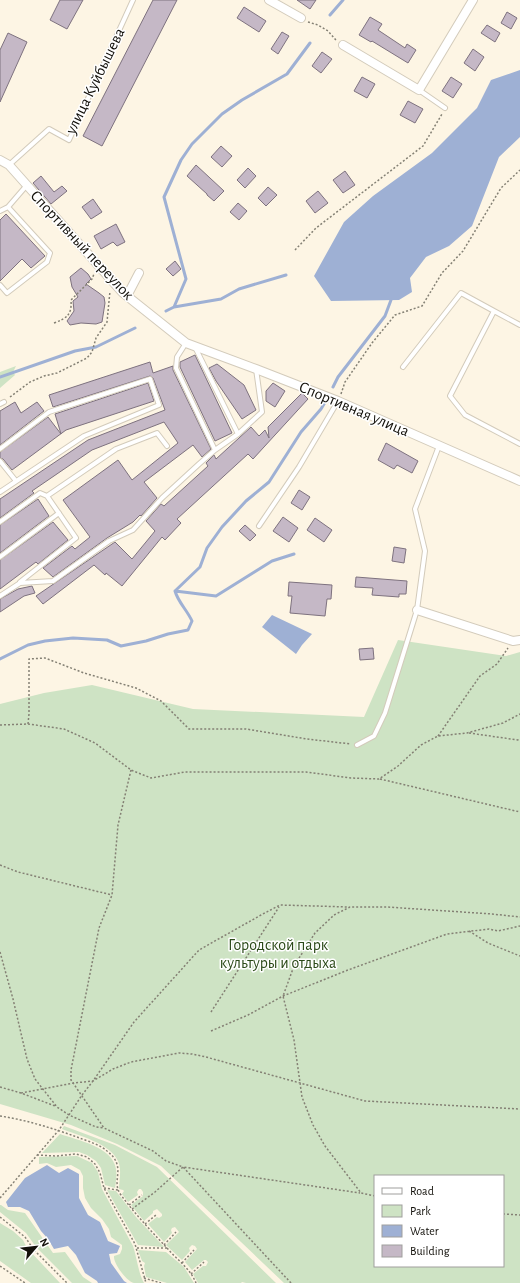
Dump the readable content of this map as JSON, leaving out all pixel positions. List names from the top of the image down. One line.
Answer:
{"streets":{"street":["Спортивный переулок","Спортивная улица"],"lane":["улица Куйбышева"]},"crossings":[["улица Куйбышева","Спортивный переулок"],["Спортивный переулок","Спортивная улица"]],"parks":["Городской парк культуры и отдыха"],"legend":["Road","Park","Water","Building"],"north":"top right"}
